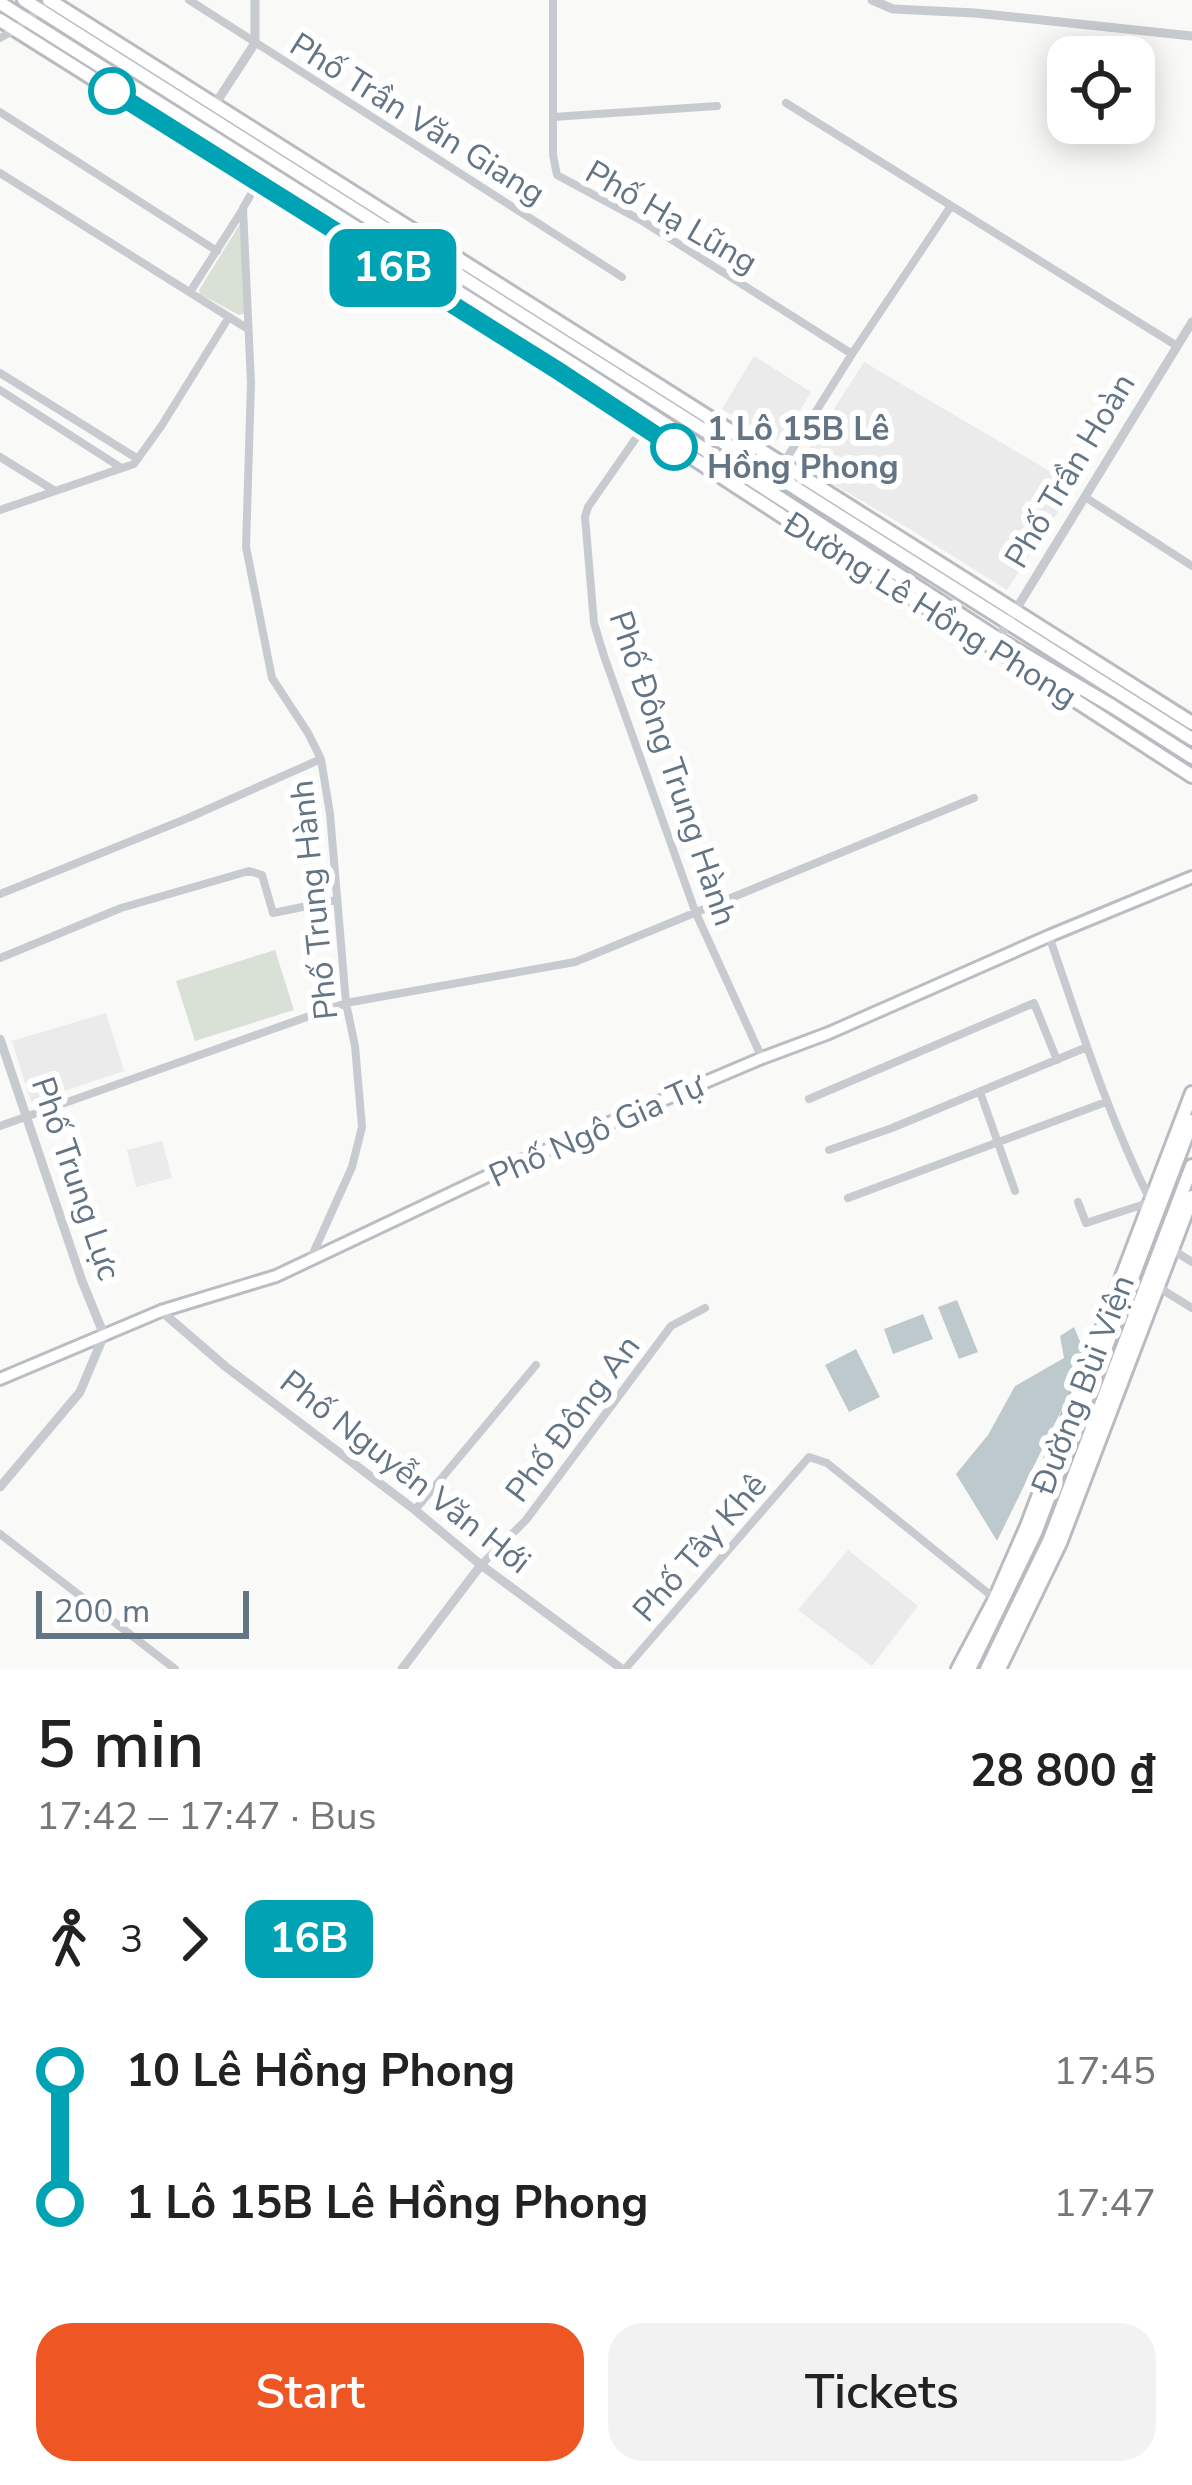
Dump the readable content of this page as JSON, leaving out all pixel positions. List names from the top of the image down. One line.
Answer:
{"streets":{"main road":["Đường Lê Hồng Phong","Phố Ngô Gia Tự","Đường Bùi Viện"],"street":["Phố Trần Văn Giang","Phố Hạ Lũng","Phố Trần Hoàn","Phố Đông Trung Hành","Phố Trung Hành","Phố Trung Lực","Phố Đông An","Phố Nguyễn Văn Hới","Phố Tây Khê"]},"crossings":[["Phố Trần Hoàn","Đường Lê Hồng Phong"],["Đường Lê Hồng Phong","Phố Đông Trung Hành"],["Phố Đông Trung Hành","Phố Ngô Gia Tự"],["Phố Trung Hành","Phố Ngô Gia Tự"],["Phố Ngô Gia Tự","Phố Trung Lực"],["Phố Ngô Gia Tự","Phố Nguyễn Văn Hới"],["Đường Bùi Viện","Phố Tây Khê"],["Phố Đông An","Phố Nguyễn Văn Hới"],["Phố Nguyễn Văn Hới","Phố Tây Khê"]],"places":["1 Lô 15B Lê Hồng Phong"],"lines":["bus line 16B"],"scale_bar":"200 m","page":{"on_map":"16B","scale":"200 m","heading":["5 min","17:42 – 17:47 · Bus","28 800 ₫"],"legs":["3","16B"],"list":[{"name":"10 Lê Hồng Phong","value":"17:45"},{"name":"1 Lô 15B Lê Hồng Phong","value":"17:47"}],"buttons":["Start","Tickets"]}}
